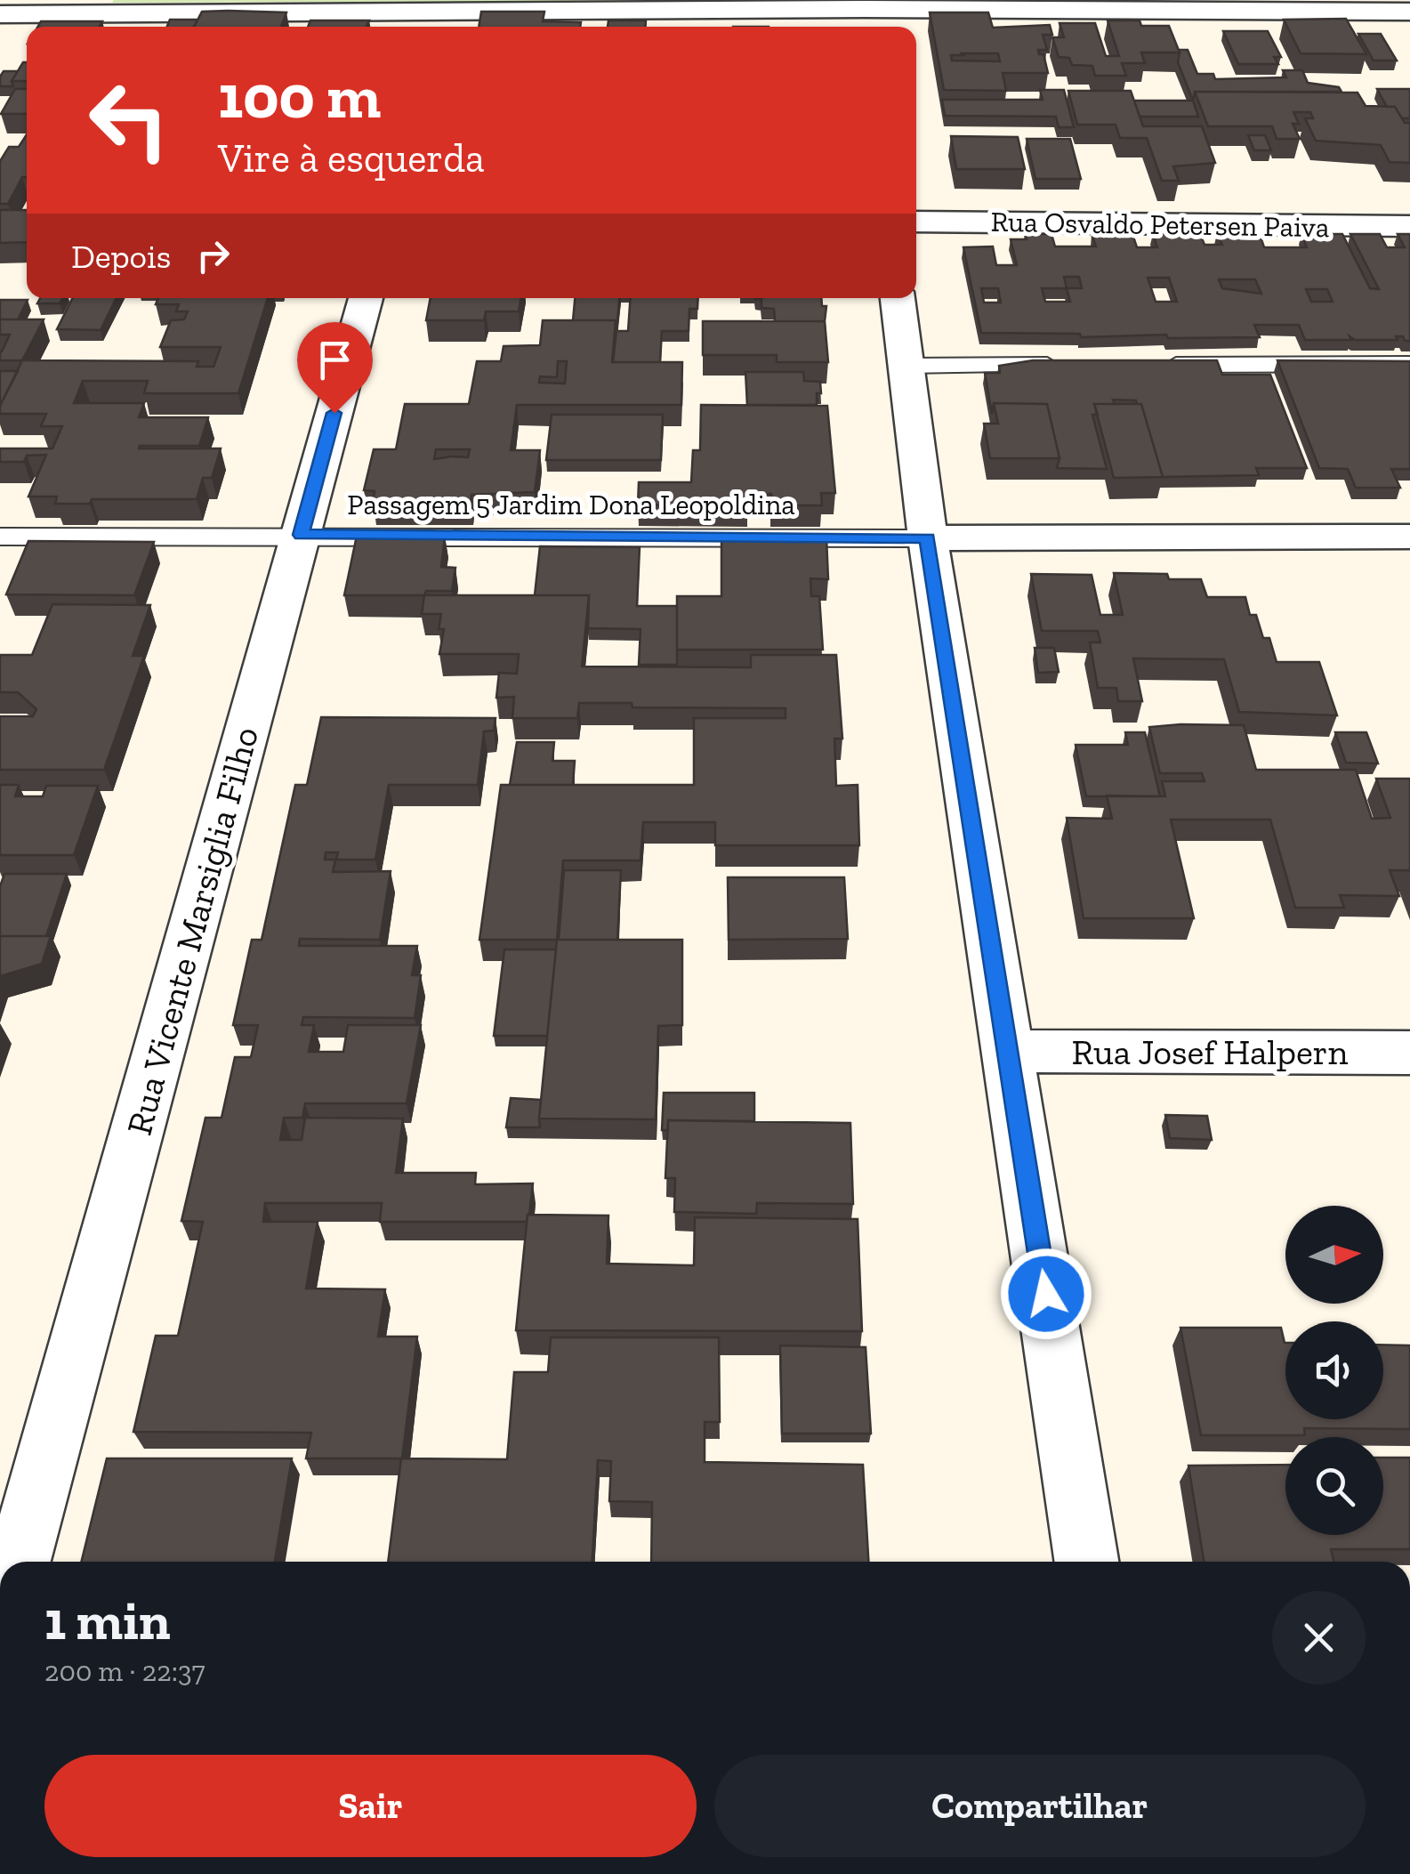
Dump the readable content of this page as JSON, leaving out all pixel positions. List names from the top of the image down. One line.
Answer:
{"streets":{"street":["Rua Osvaldo Petersen Paiva","Rua Vicente Marsiglia Filho","Rua Josef Halpern"],"lane":["Passagem 5 Jardim Dona Leopoldina"]},"crossings":[["Passagem 5 Jardim Dona Leopoldina","Rua Vicente Marsiglia Filho"]],"north":"right","page":{"turn":["100 m","Vire à esquerda"],"then":"Depois","heading":["1 min","200 m · 22:37"],"buttons":["Sair","Compartilhar"]}}
